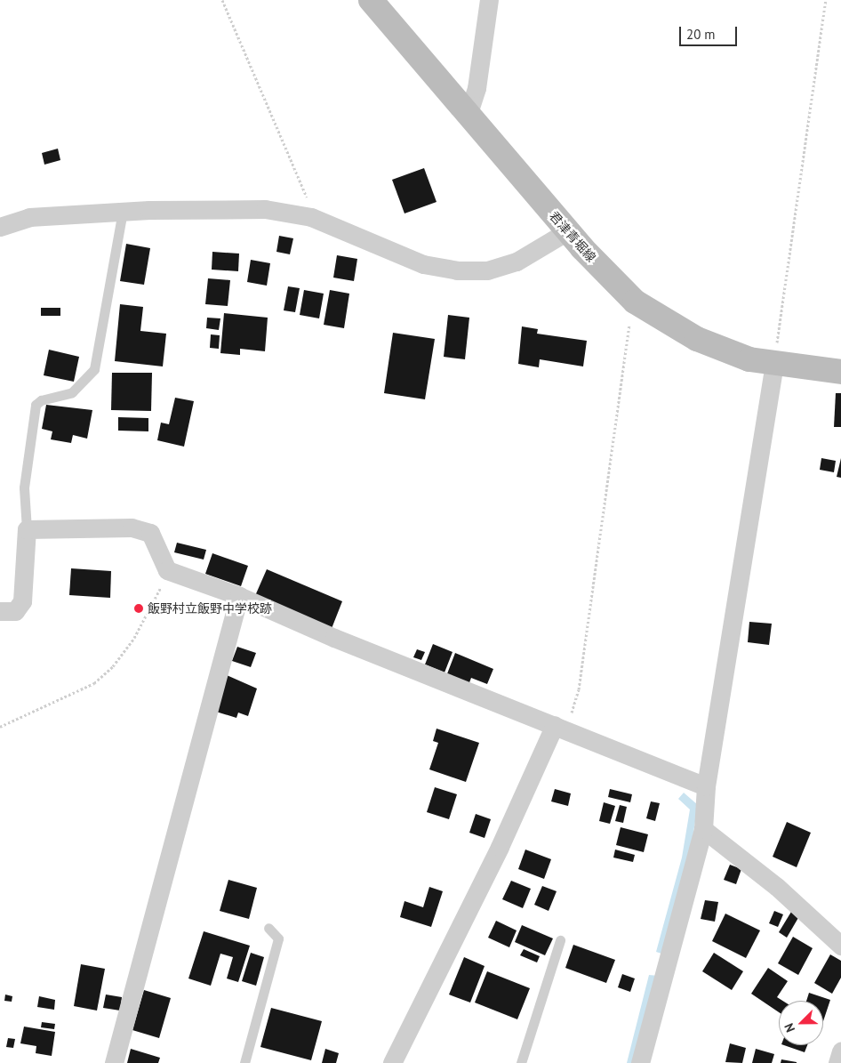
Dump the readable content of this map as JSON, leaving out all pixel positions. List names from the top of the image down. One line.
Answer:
{"streets":{"main road":["君津青堀線"]},"places":["飯野村立飯野中学校跡"],"scale_bar":"20 m","north":"bottom left"}
